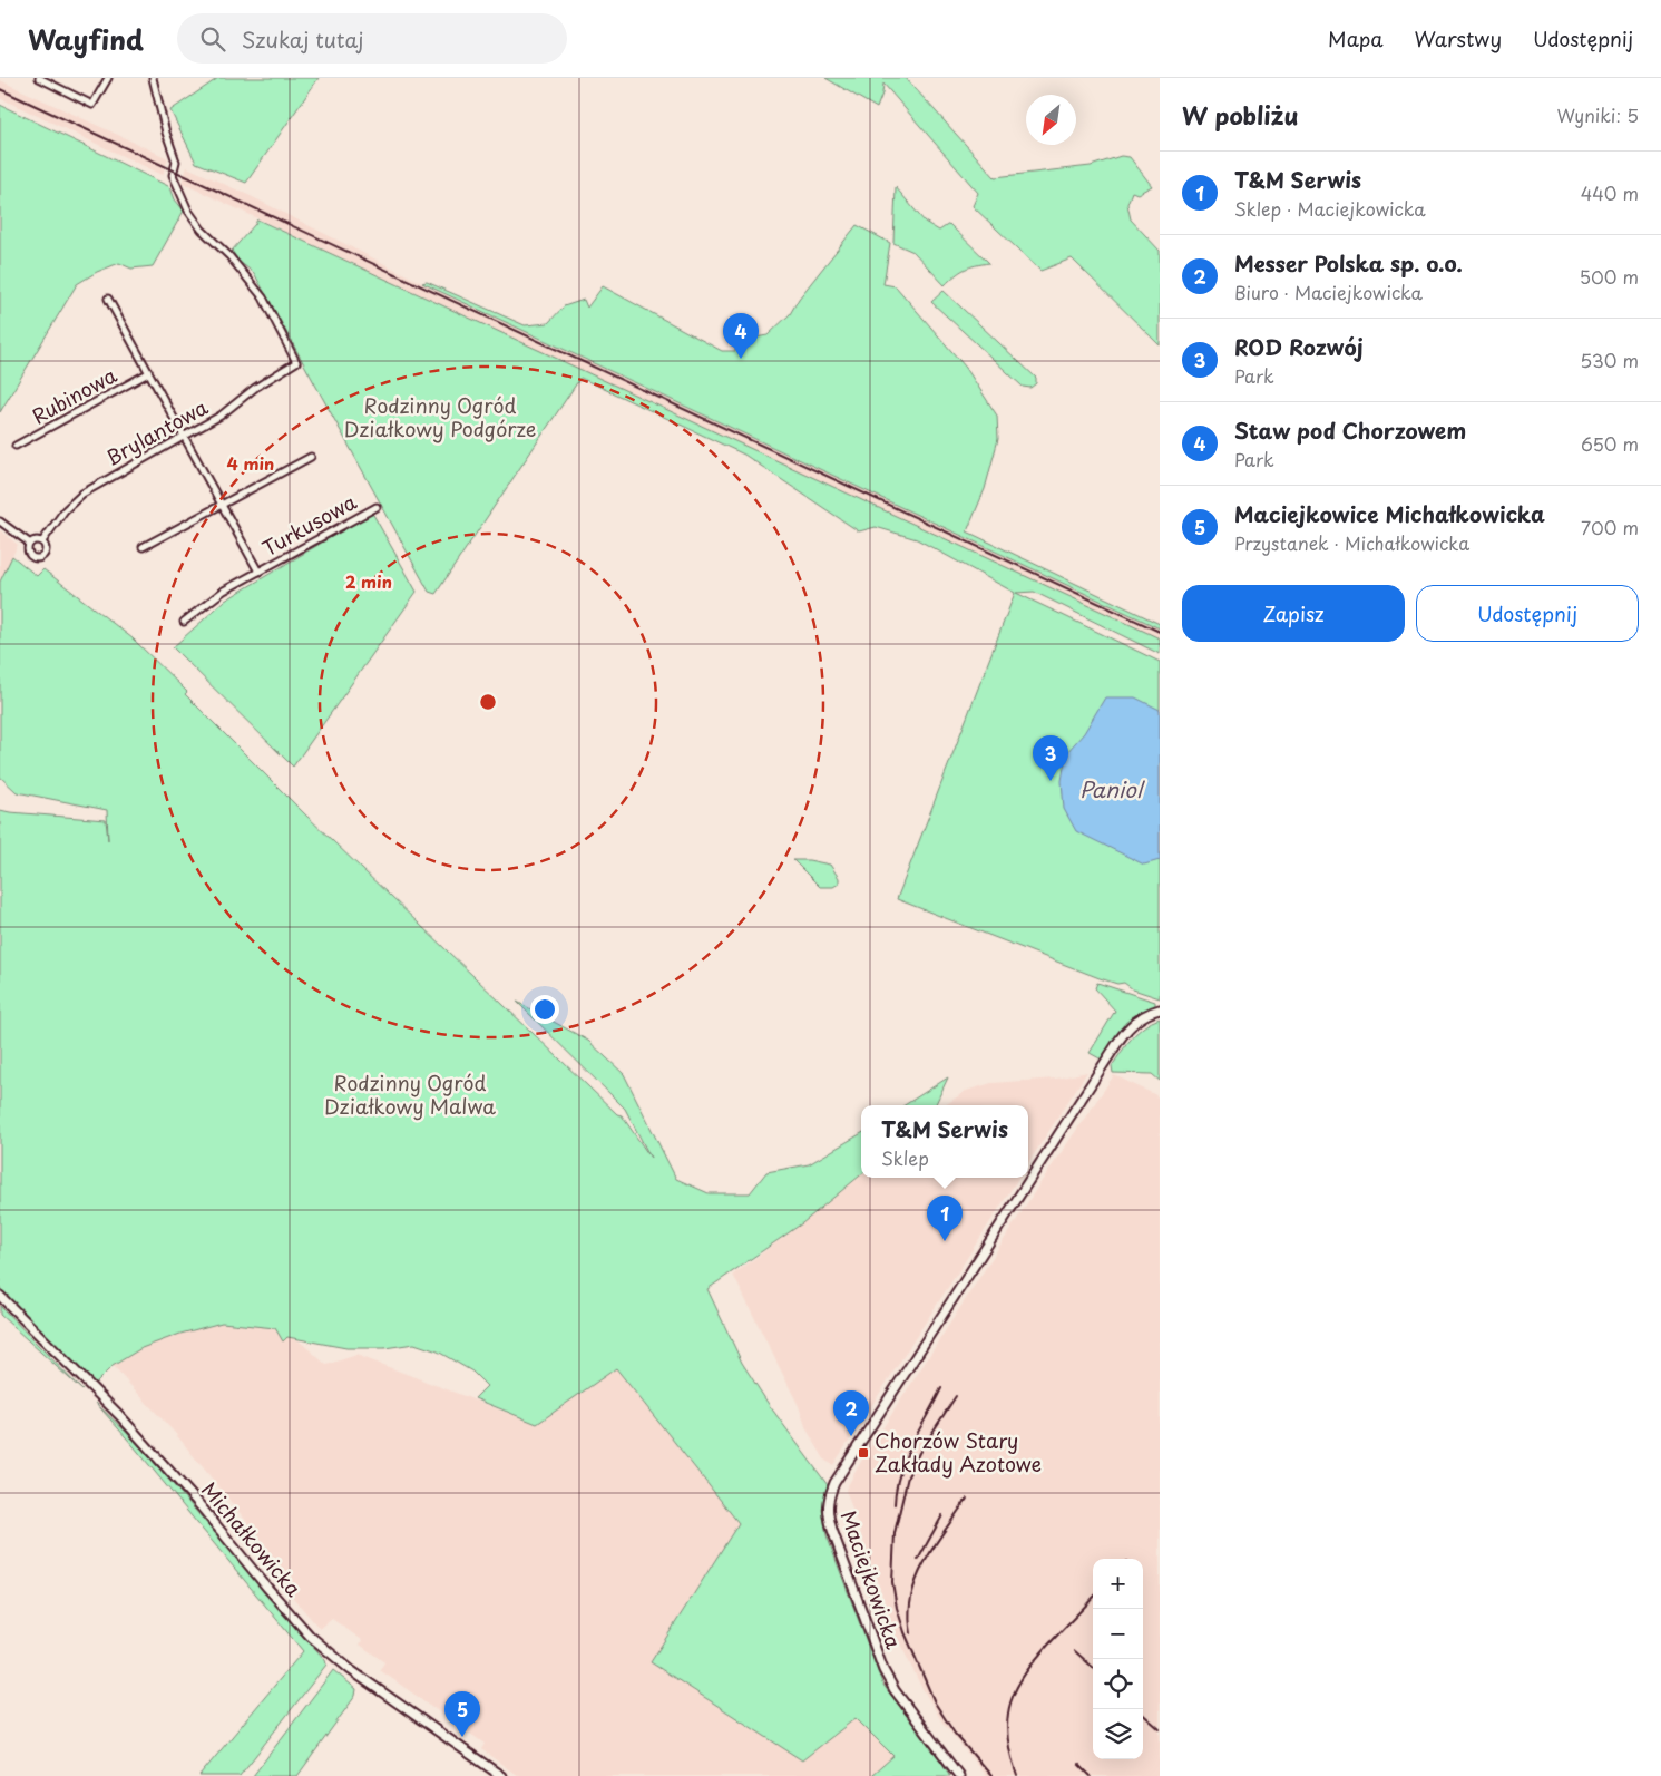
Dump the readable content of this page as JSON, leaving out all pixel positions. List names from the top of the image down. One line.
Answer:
{"streets":{"street":["Rubinowa","Brylantowa","Turkusowa","Michałkowicka","Maciejkowicka"]},"crossings":[["Rubinowa","Brylantowa"],["Rubinowa","Turkusowa"]],"water":["Paniol"],"parks":["Rodzinny Ogród Działkowy Podgórze","Rodzinny Ogród Działkowy Malwa"],"places":{"transit":["Chorzów Stary Zakłady Azotowe"]},"north":"bottom left","page":{"header":"Wayfind","search":"Szukaj tutaj","nav":["Mapa","Warstwy","Udostępnij"],"heading":["W pobliżu","Wyniki: 5"],"list":[{"mark":"1","name":"T&M Serwis","note":"Sklep · Maciejkowicka","value":"440 m"},{"mark":"2","name":"Messer Polska sp. o.o.","note":"Biuro · Maciejkowicka","value":"500 m"},{"mark":"3","name":"ROD Rozwój","note":"Park","value":"530 m"},{"mark":"4","name":"Staw pod Chorzowem","note":"Park","value":"650 m"},{"mark":"5","name":"Maciejkowice Michałkowicka","note":"Przystanek · Michałkowicka","value":"700 m"}],"pins":["4","3","1","2","5"],"buttons":["Zapisz","Udostępnij"],"popup":["T&M Serwis","Sklep"],"map_buttons":["+","−"]},"rings":["4 min","2 min"]}
